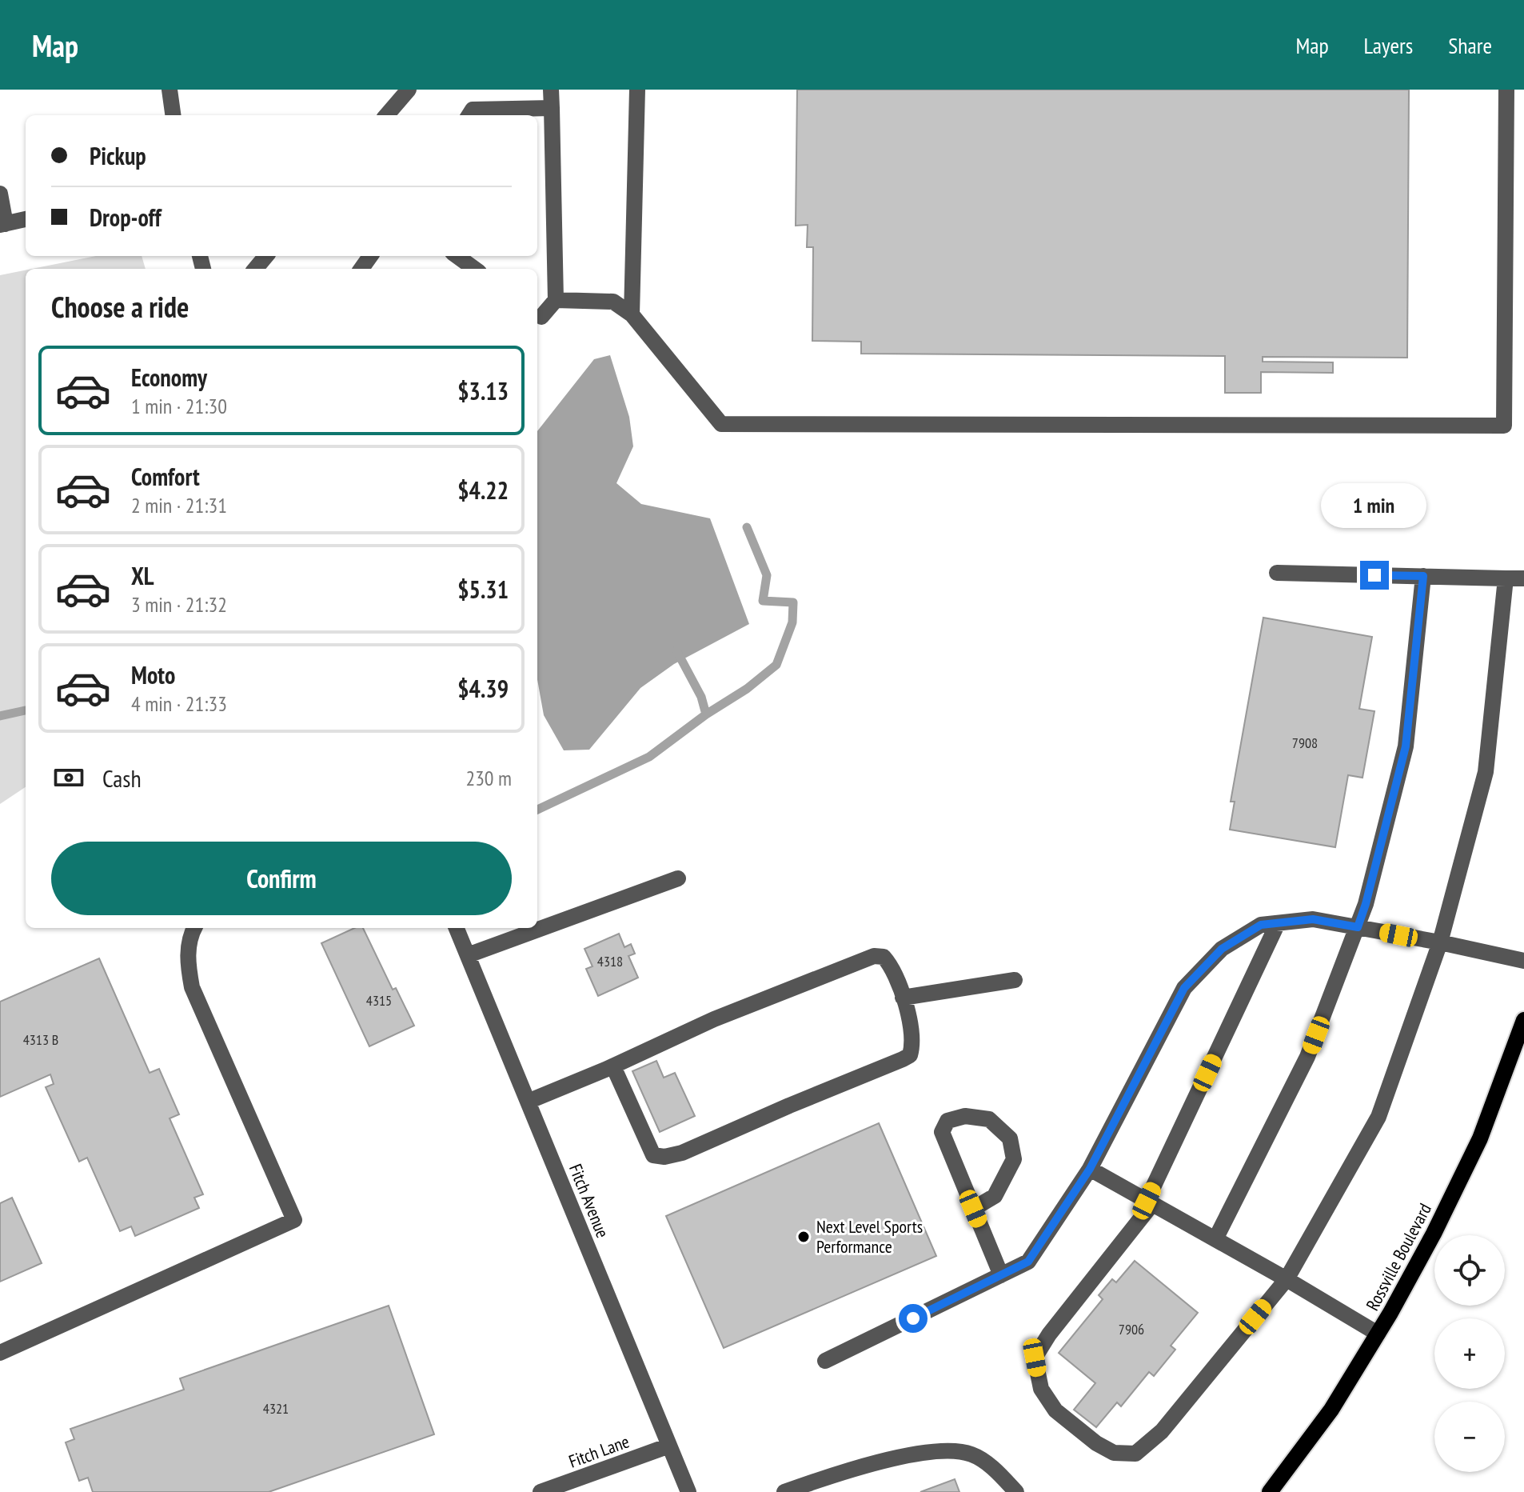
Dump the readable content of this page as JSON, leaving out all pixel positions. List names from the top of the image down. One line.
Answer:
{"streets":{"main road":["Rossville Boulevard"],"street":["Fitch Avenue","Fitch Lane"]},"crossings":[["Fitch Avenue","Fitch Lane"]],"places":["Next Level Sports Performance"],"house_numbers":["7908","4318","4315","4313 B","7906","4321"],"page":{"header":"Map","nav":["Map","Layers","Share"],"banner":["Pickup","Drop-off"],"heading":"Choose a ride","list":[{"name":"Economy","note":"1 min · 21:30","value":"$3.13"},{"name":"Comfort","note":"2 min · 21:31","value":"$4.22"},{"name":"XL","note":"3 min · 21:32","value":"$5.31"},{"name":"Moto","note":"4 min · 21:33","value":"$4.39"}],"bubble":"1 min","pay":["Cash","230 m"],"buttons":"Confirm","map_buttons":["+","−"]}}
